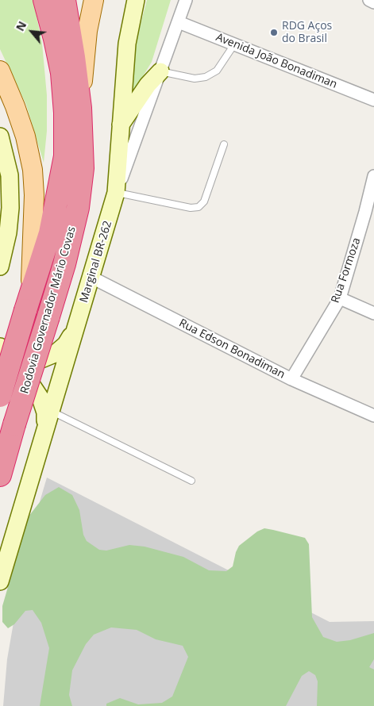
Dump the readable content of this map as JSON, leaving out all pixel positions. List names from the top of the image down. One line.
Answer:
{"streets":{"highway":["Rodovia Governador Mário Covas"],"main road":["Marginal BR-262"],"street":["Avenida João Bonadiman","Rua Formoza","Rua Edson Bonadiman"]},"crossings":[["Marginal BR-262","Rua Edson Bonadiman"],["Rua Formoza","Rua Edson Bonadiman"]],"places":["RDG Aços do Brasil"],"north":"top left"}
